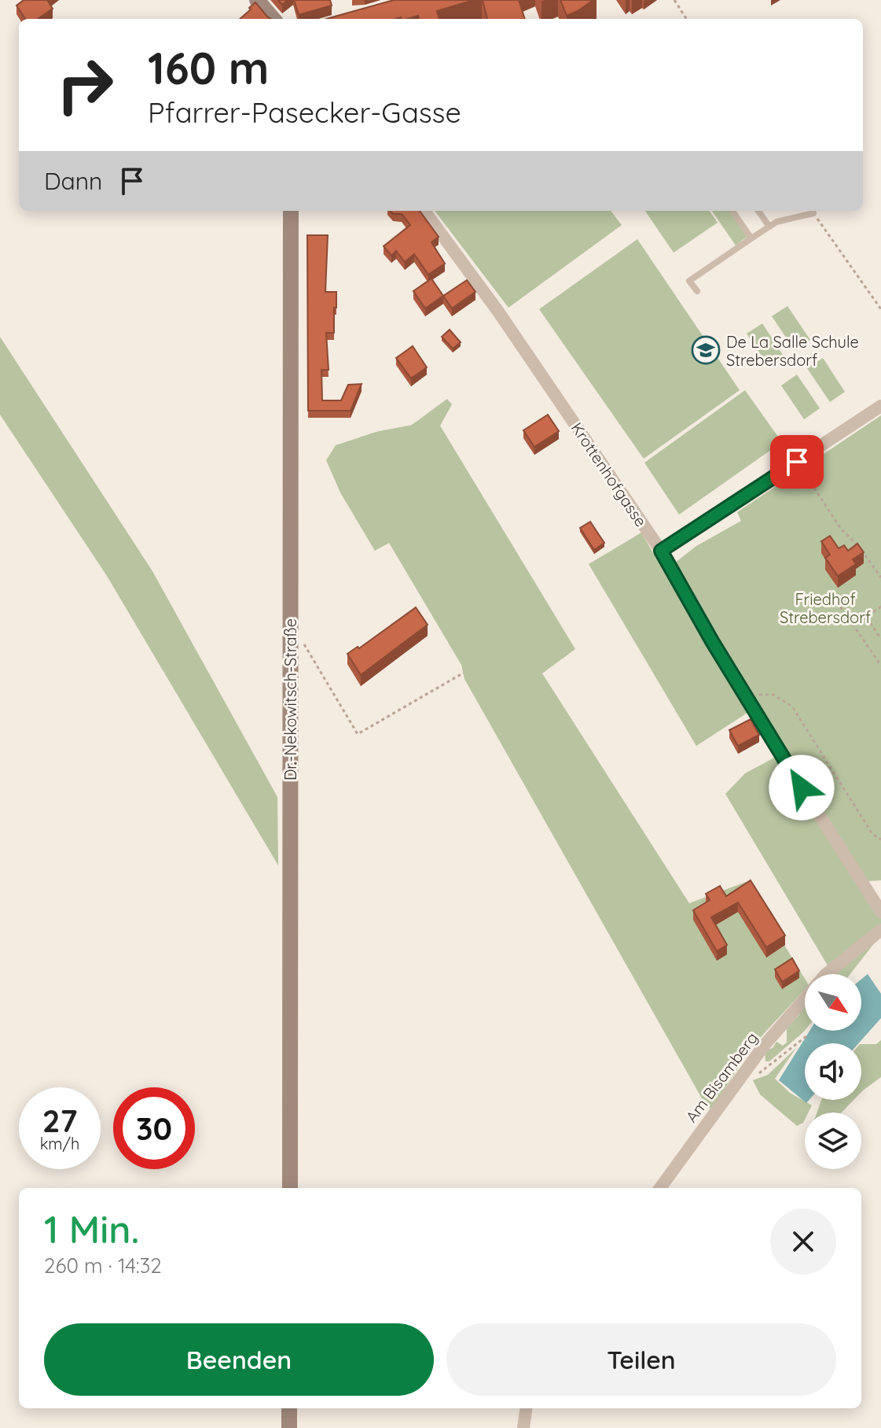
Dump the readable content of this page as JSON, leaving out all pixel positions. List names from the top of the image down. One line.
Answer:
{"streets":{"main road":["Dr.-Nekowitsch-Straße"],"street":["Krottenhofgasse","Am Bisamberg"]},"parks":["Friedhof Strebersdorf"],"places":{"school or university":["De La Salle Schule Strebersdorf"]},"north":"bottom right","page":{"turn":["160 m","Pfarrer-Pasecker-Gasse"],"then":"Dann","speed":"27 km/h","limit":"30","heading":["1 Min.","260 m · 14:32"],"buttons":["Beenden","Teilen"]}}
